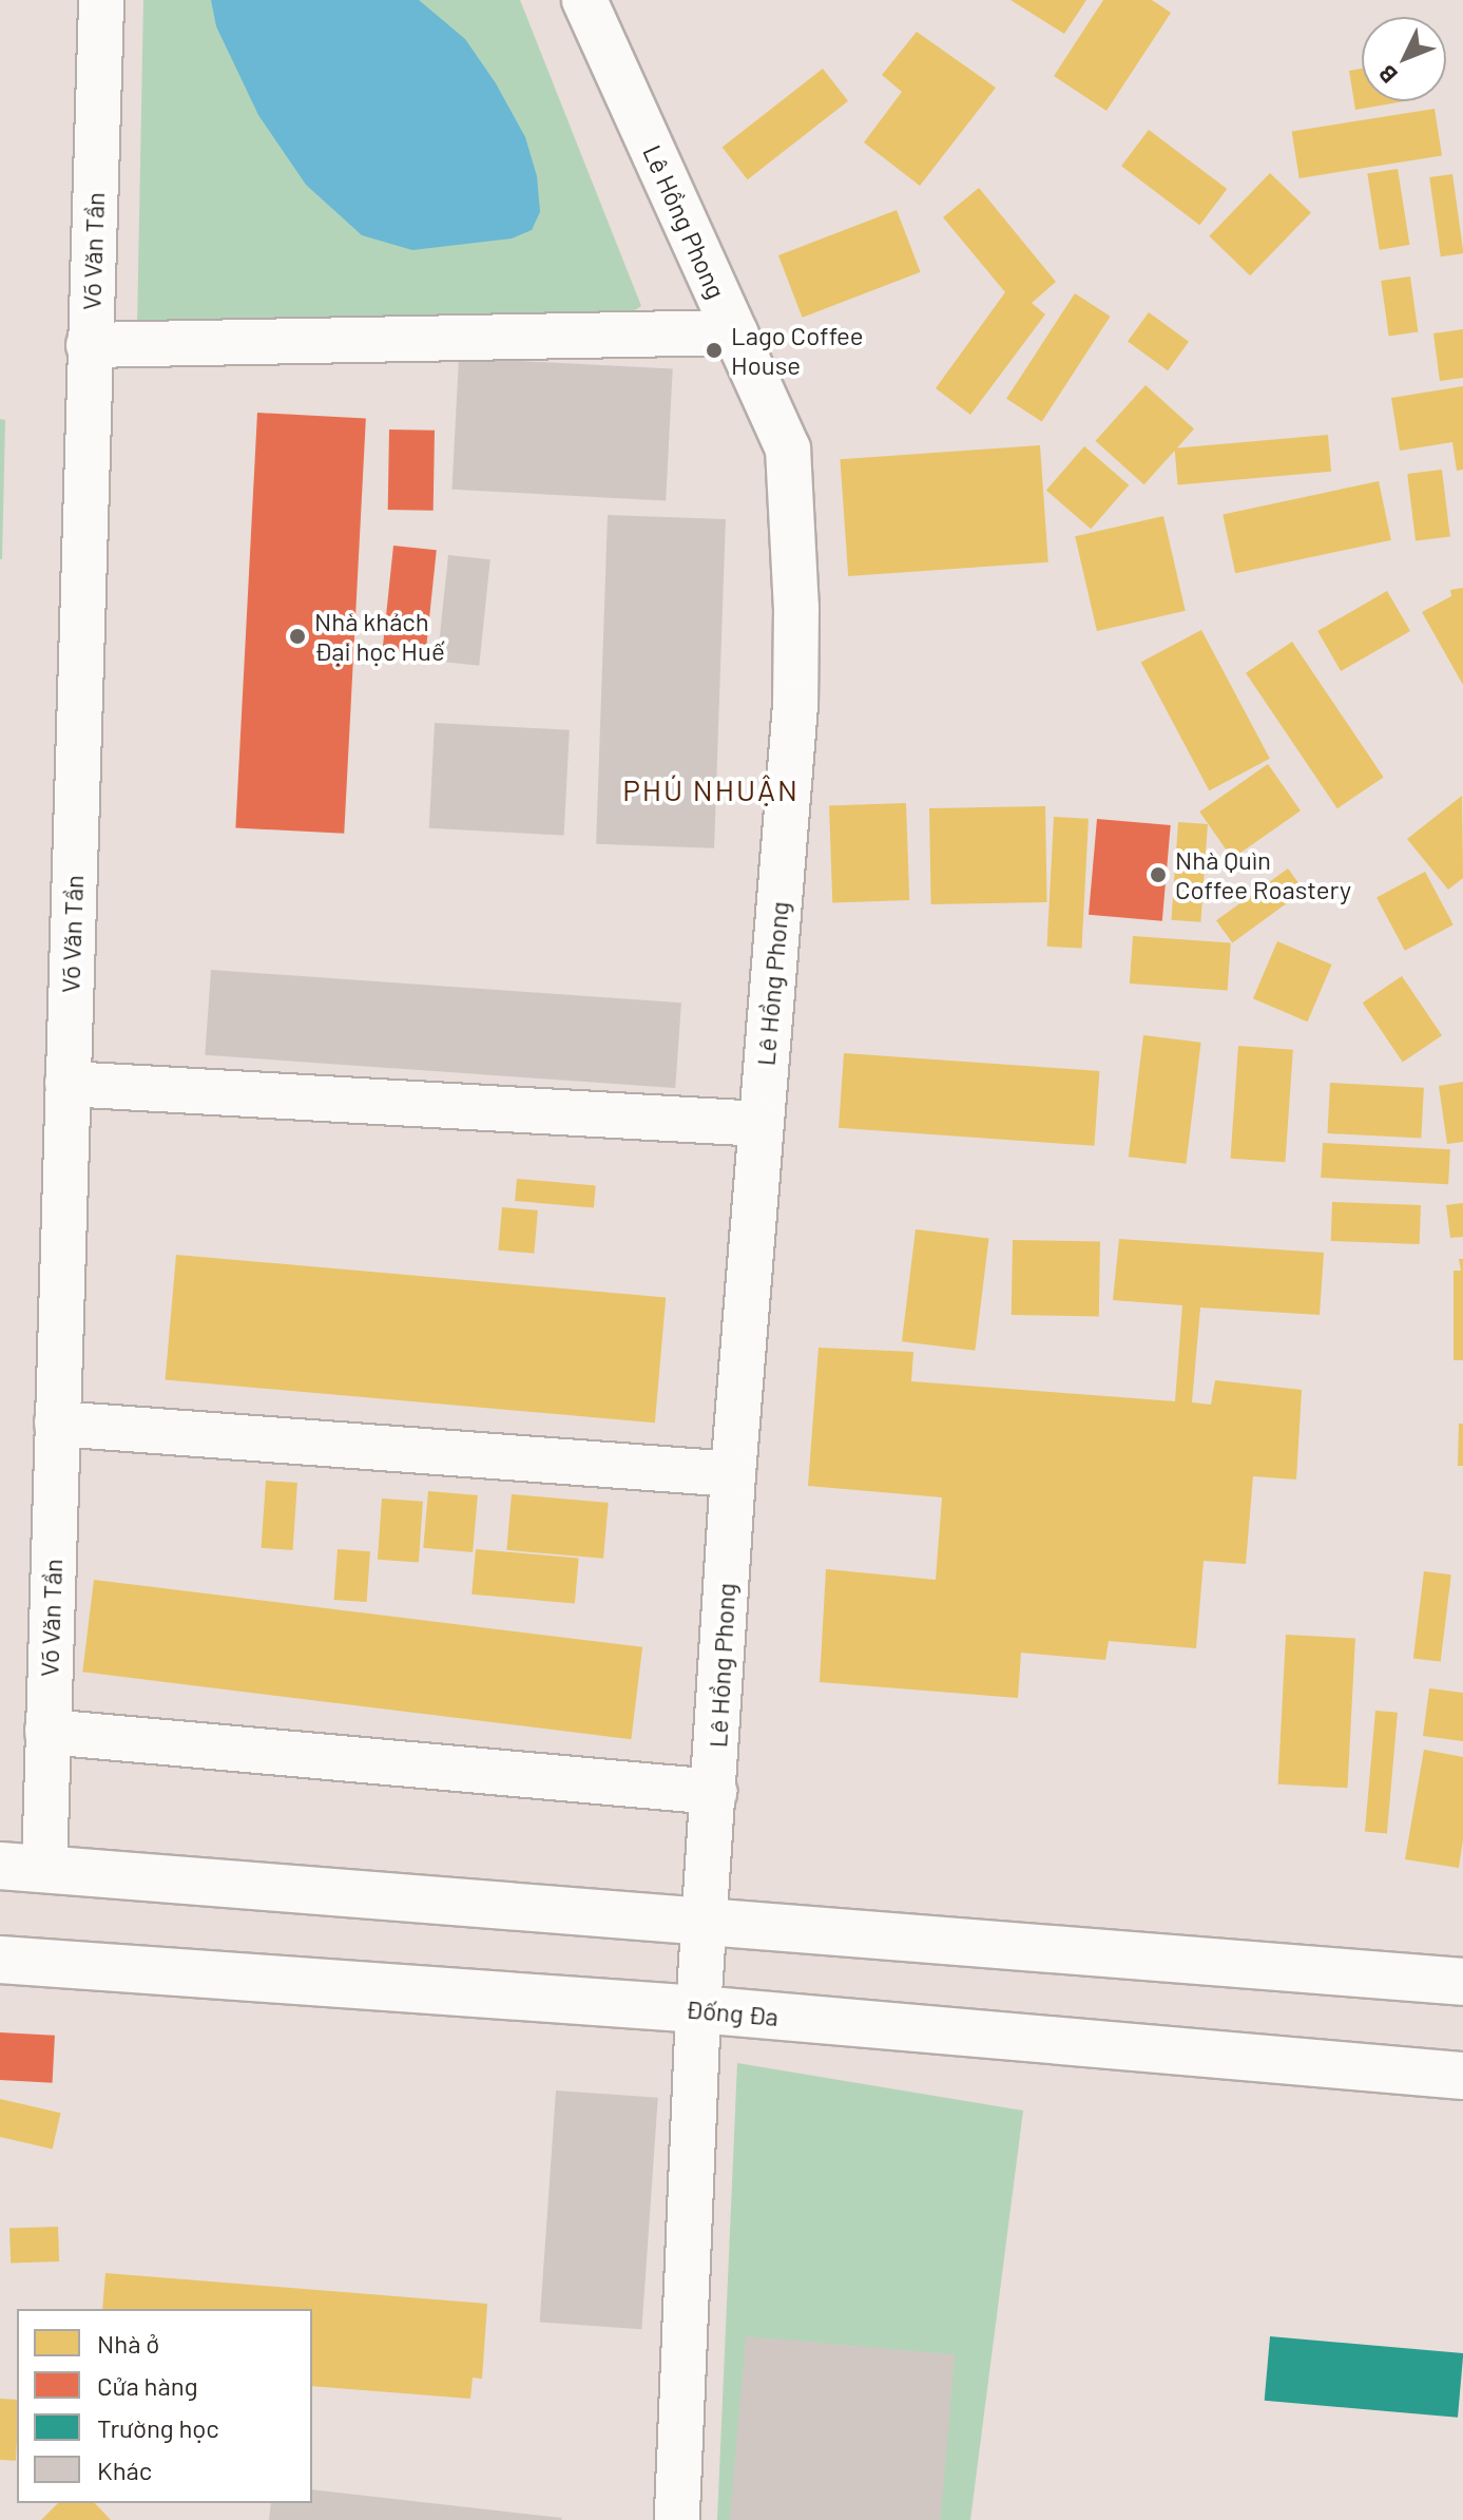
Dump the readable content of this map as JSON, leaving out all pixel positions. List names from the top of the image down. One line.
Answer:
{"streets":{"street":["Lê Hồng Phong","Võ Văn Tần","Đống Đa"]},"crossings":[["Lê Hồng Phong","Đống Đa"]],"districts":["PHÚ NHUẬN"],"places":["Lago Coffee House","Nhà khách Đại học Huế","Nhà Quìn Coffee Roastery"],"legend":["Nhà ở","Cửa hàng","Trường học","Khác"],"north":"bottom left"}
